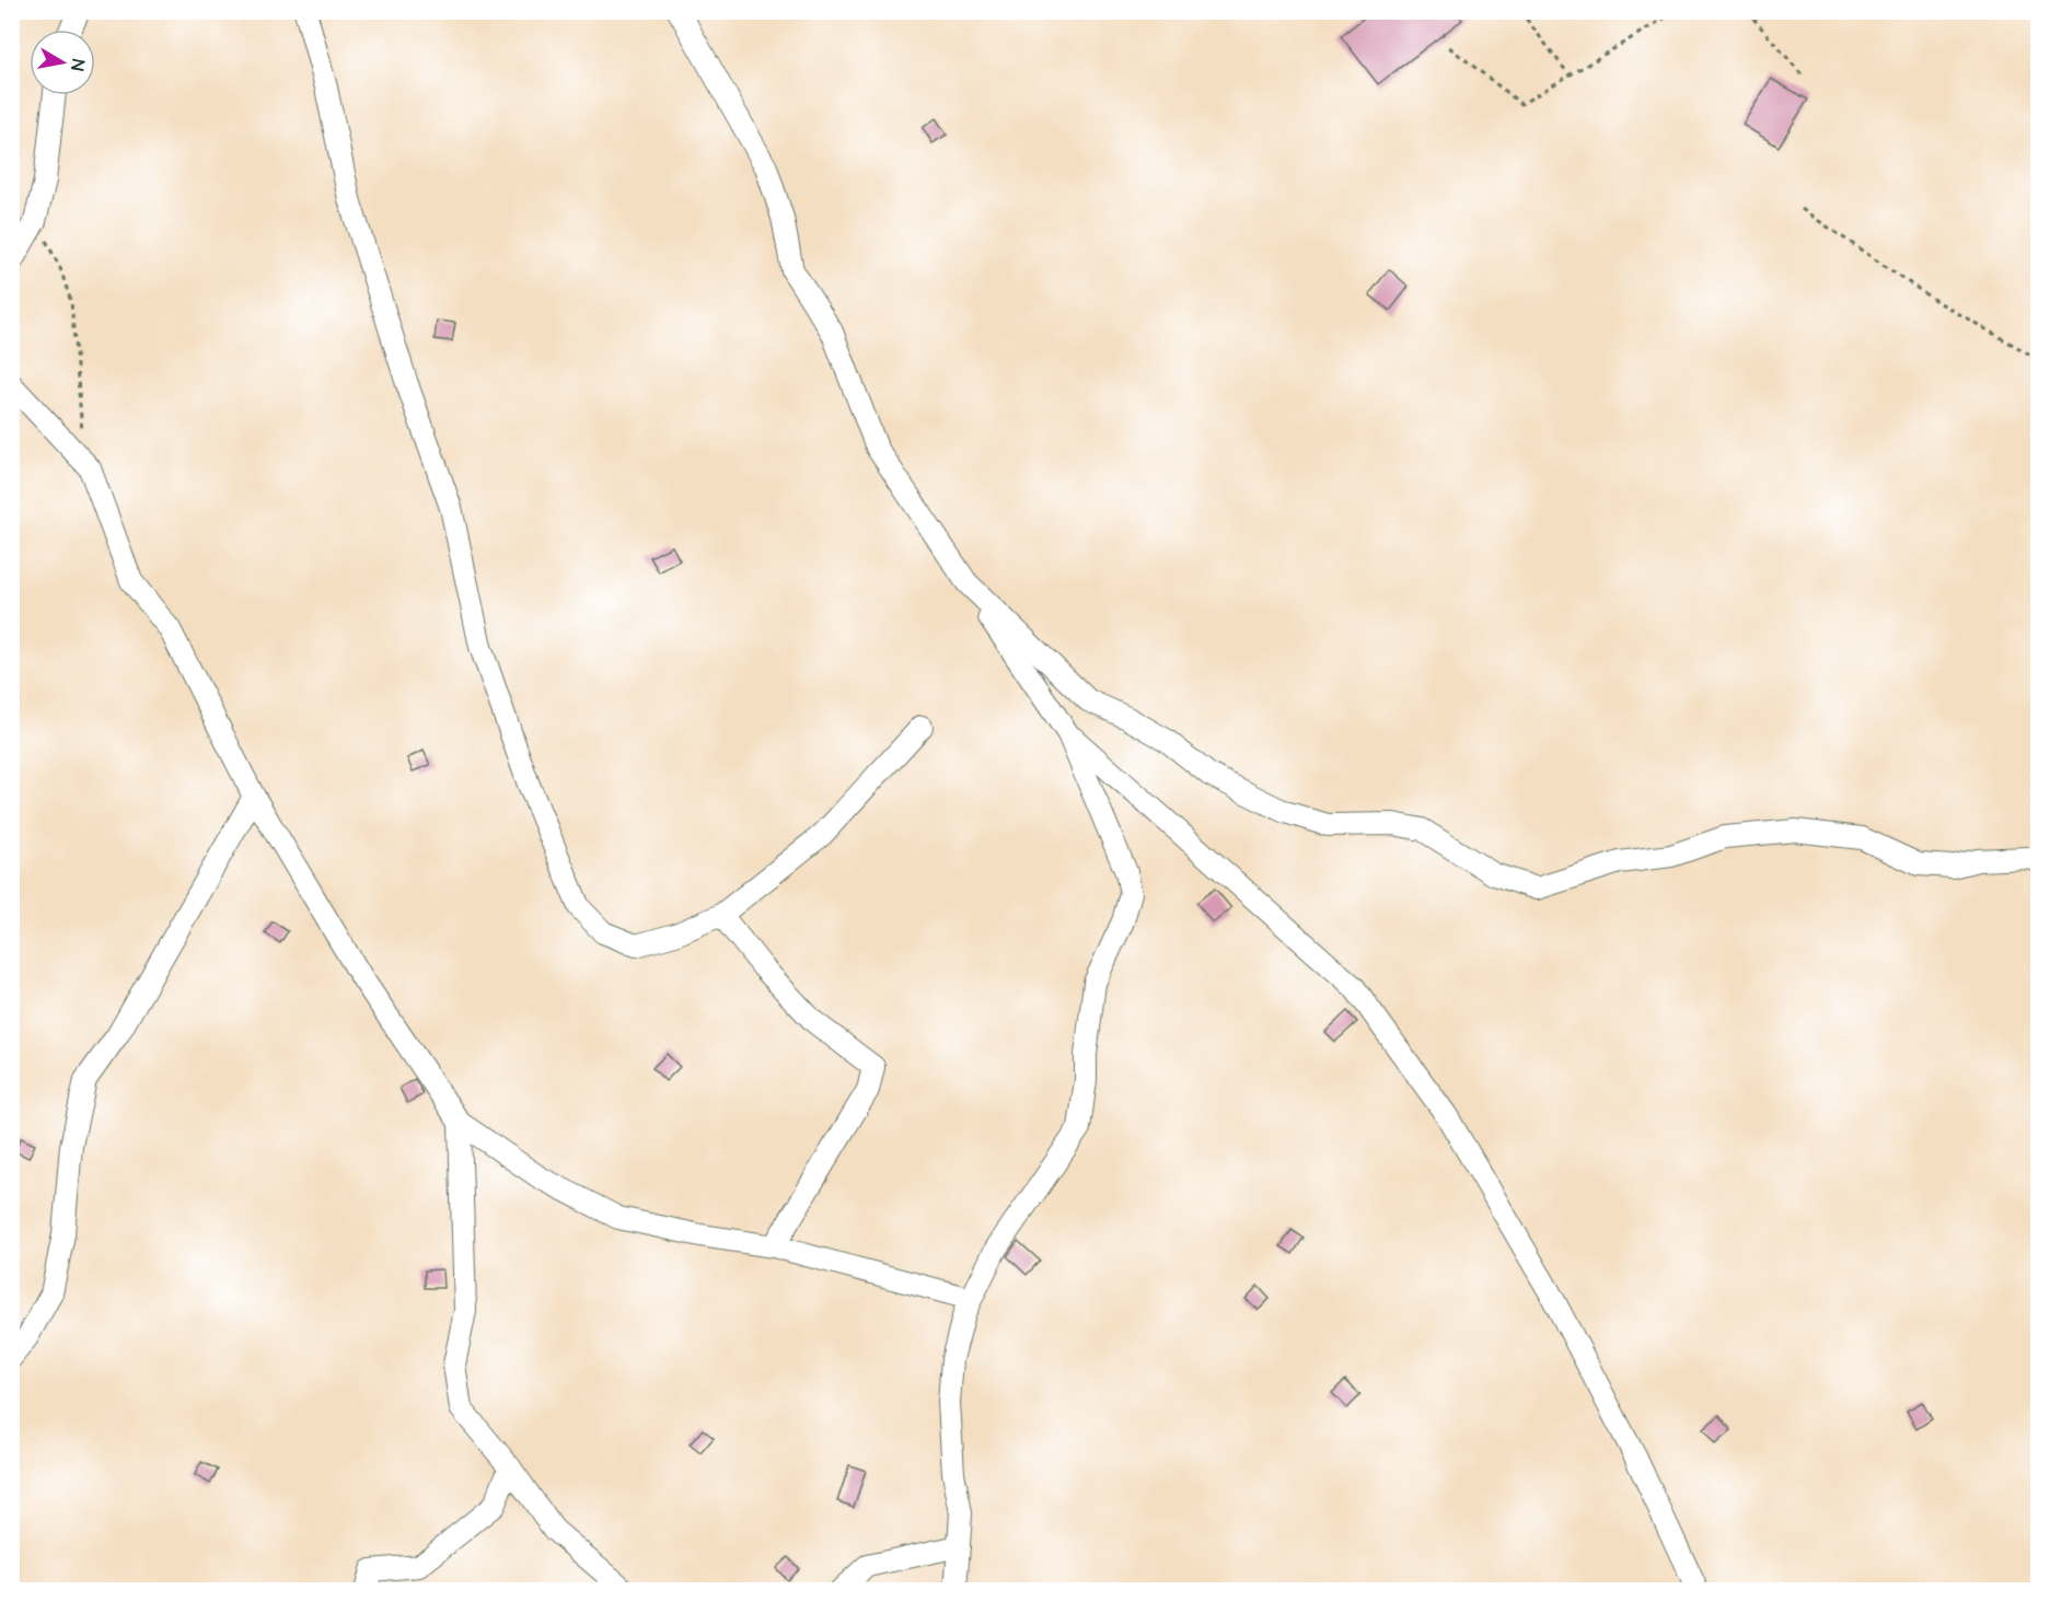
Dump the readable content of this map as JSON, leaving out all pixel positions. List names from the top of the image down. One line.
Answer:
{"north":"right"}
